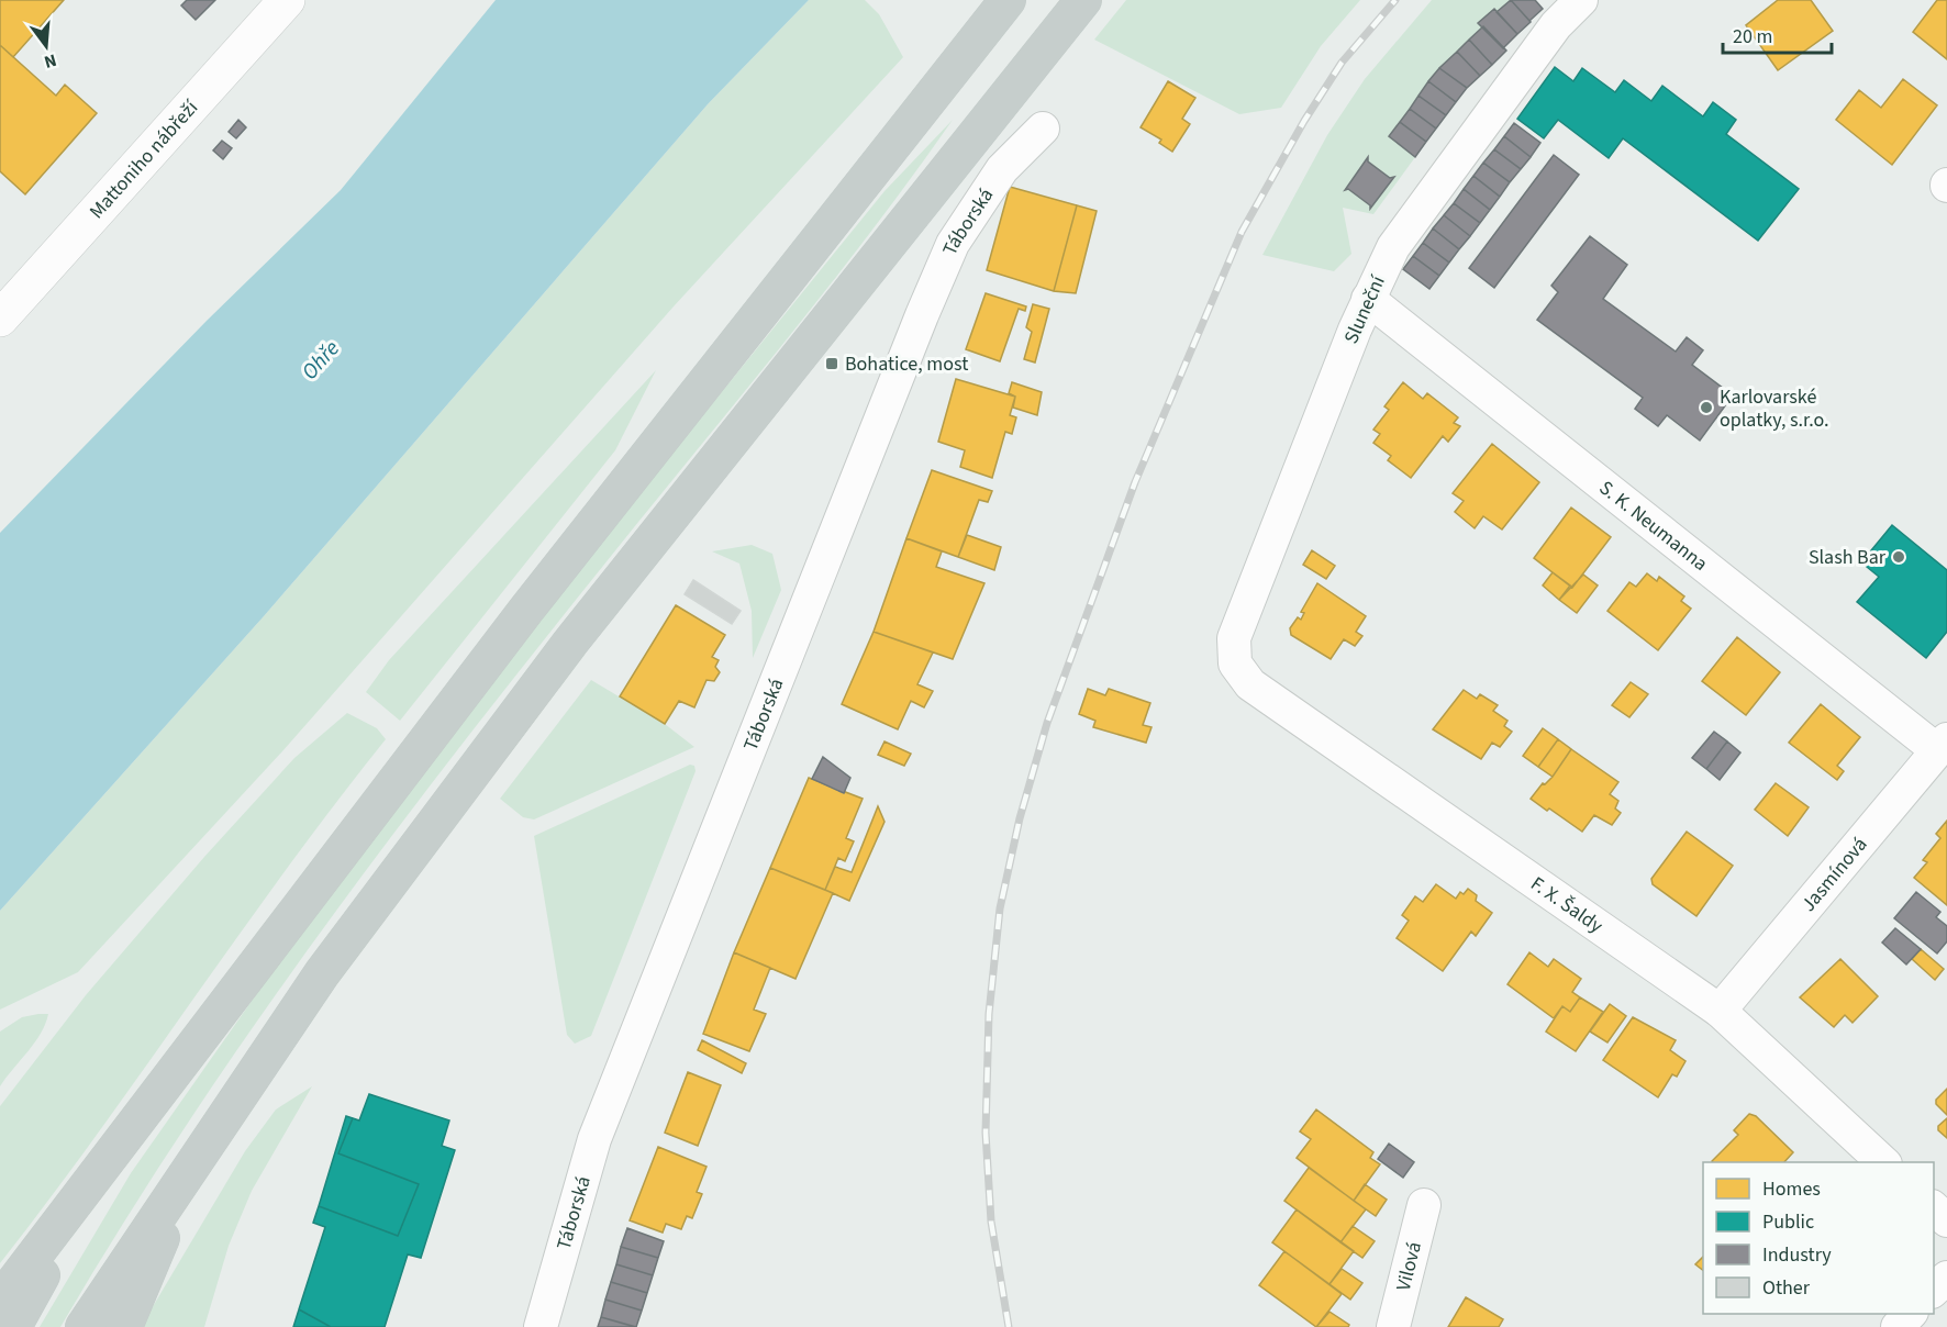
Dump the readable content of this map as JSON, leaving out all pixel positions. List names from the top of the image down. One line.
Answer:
{"streets":{"street":["Mattoniho nábřeží","Táborská","Sluneční","S. K. Neumanna","Jasmínová","F. X. Šaldy","Vilová"]},"crossings":[["Sluneční","S. K. Neumanna"],["Sluneční","F. X. Šaldy"],["S. K. Neumanna","Jasmínová"],["Jasmínová","F. X. Šaldy"]],"water":["Ohře"],"places":{"transit":["Bohatice, most"],"other":["Karlovarské oplatky, s.r.o.","Slash Bar"]},"legend":["Homes","Public","Industry","Other"],"scale_bar":"20 m","north":"bottom"}
